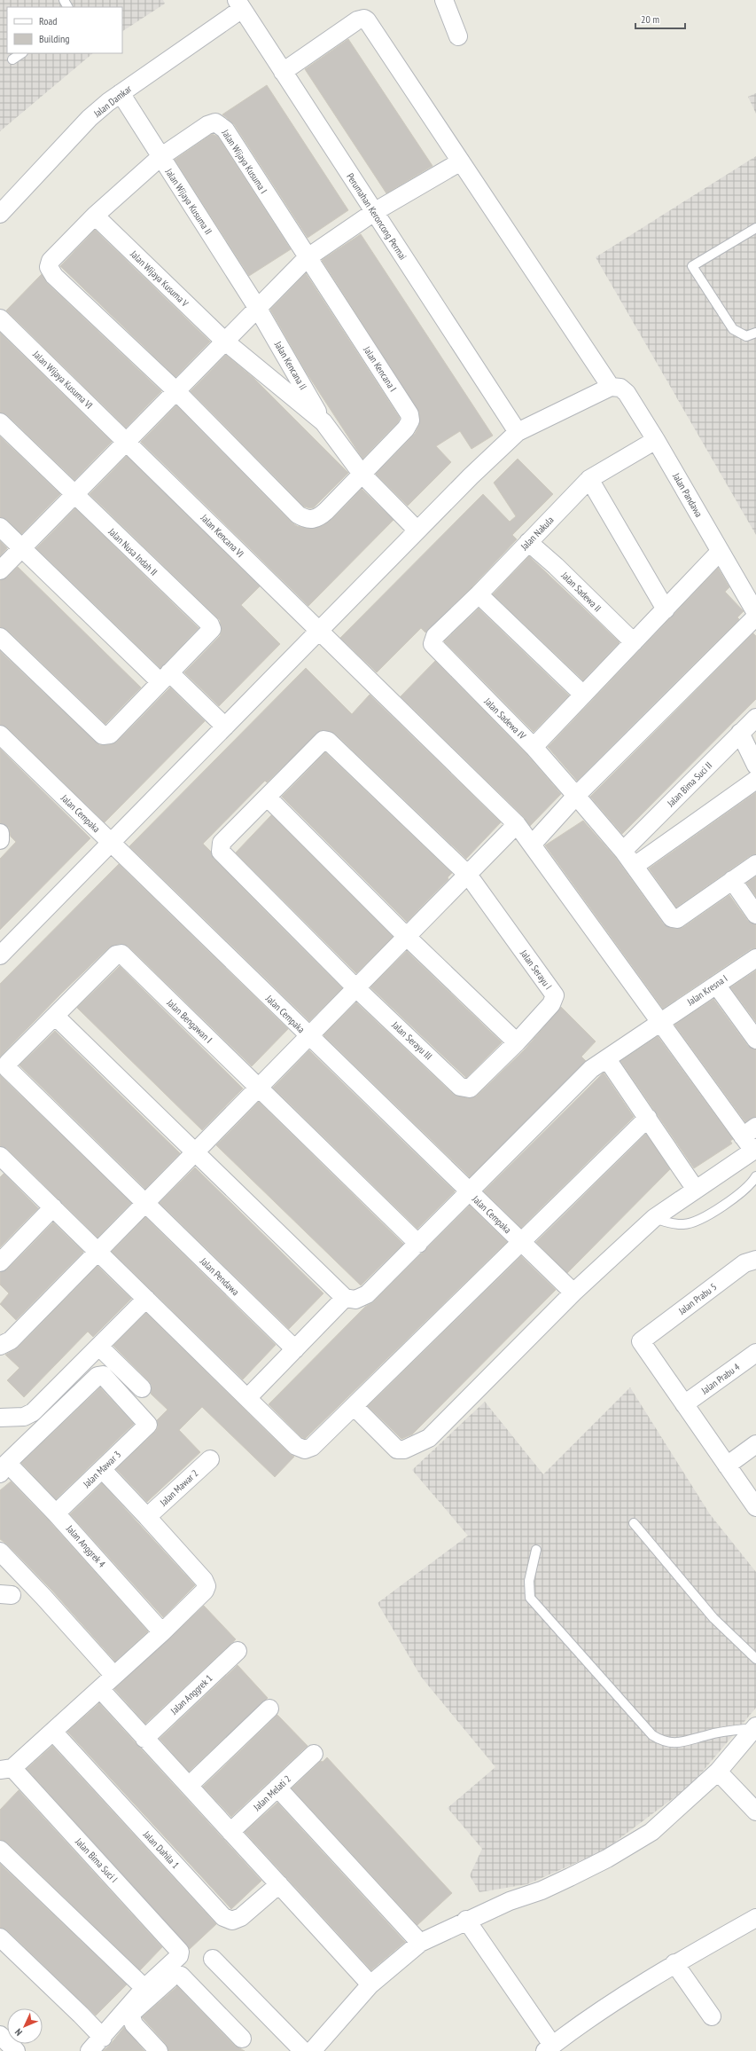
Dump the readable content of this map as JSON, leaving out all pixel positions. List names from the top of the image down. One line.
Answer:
{"streets":{"street":["Jalan Damkar","Jalan Wijaya Kusuma I","Jalan Wijaya Kusuma II","Perumahan Keroncong Permai","Jalan Wijaya Kusuma V","Jalan Kencana II","Jalan Kencana I","Jalan Wijaya Kusuma VI","Jalan Pandawa","Jalan Nakula","Jalan Kencana VI","Jalan Nusa Indah II","Jalan Sadewa II","Jalan Sadewa IV","Jalan Bima Suci II","Jalan Cempaka","Jalan Serayu I","Jalan Kresna I","Jalan Bengawan I","Jalan Serayu III","Jalan Pendawa","Jalan Prabu 5","Jalan Prabu 4","Jalan Mawar 3","Jalan Mawar 2","Jalan Anggrek 4","Jalan Anggrek 1","Jalan Melati 2","Jalan Dahila 1","Jalan Bima Suci I"]},"crossings":[["Jalan Damkar","Jalan Wijaya Kusuma II"],["Jalan Damkar","Perumahan Keroncong Permai"],["Jalan Wijaya Kusuma I","Jalan Wijaya Kusuma II"],["Jalan Wijaya Kusuma I","Jalan Kencana I"],["Jalan Wijaya Kusuma II","Jalan Kencana II"],["Jalan Wijaya Kusuma V","Jalan Kencana II"],["Jalan Wijaya Kusuma VI","Jalan Kencana VI"],["Jalan Pandawa","Jalan Nakula"],["Jalan Nakula","Jalan Sadewa II"],["Jalan Nakula","Jalan Sadewa IV"],["Jalan Kencana VI","Jalan Kresna I"],["Jalan Sadewa IV","Jalan Bima Suci II"],["Jalan Cempaka","Jalan Kresna I"],["Jalan Serayu I","Jalan Serayu III"],["Jalan Kresna I","Jalan Bengawan I"],["Jalan Bengawan I","Jalan Pendawa"],["Jalan Prabu 5","Jalan Prabu 4"],["Jalan Mawar 3","Jalan Anggrek 4"]],"legend":["Road","Building"],"scale_bar":"20 m","north":"bottom left"}
